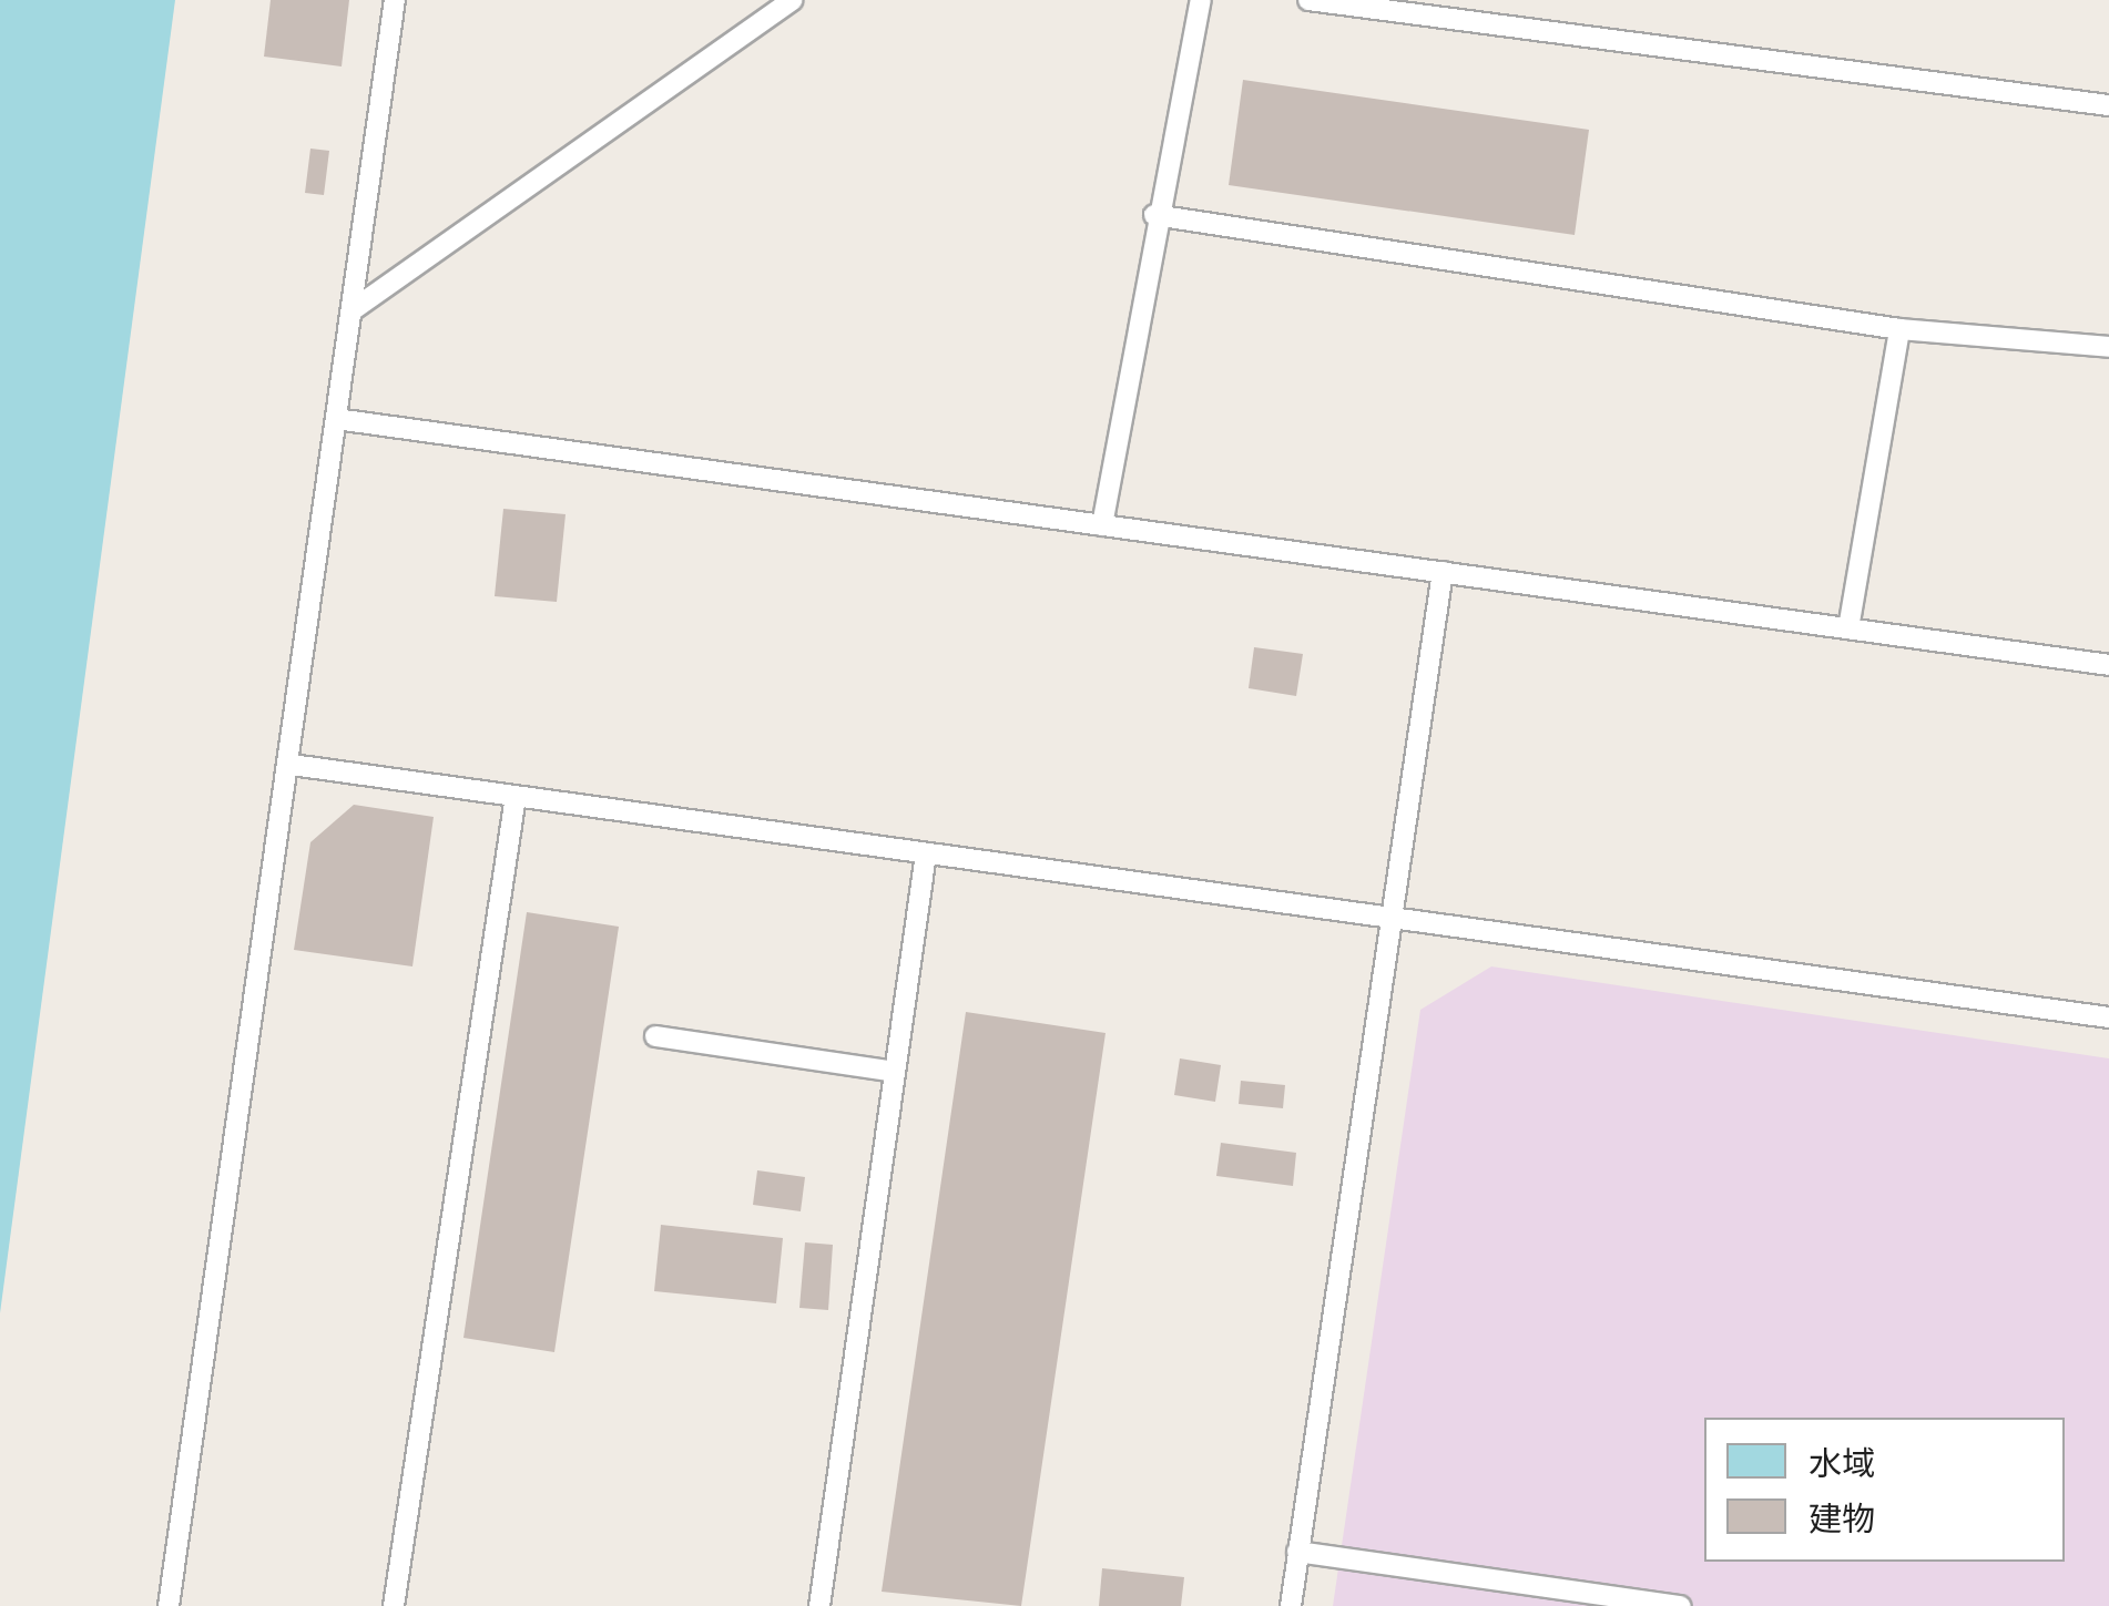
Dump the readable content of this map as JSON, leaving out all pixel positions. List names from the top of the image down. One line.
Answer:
{"legend":["水域","建物"]}
